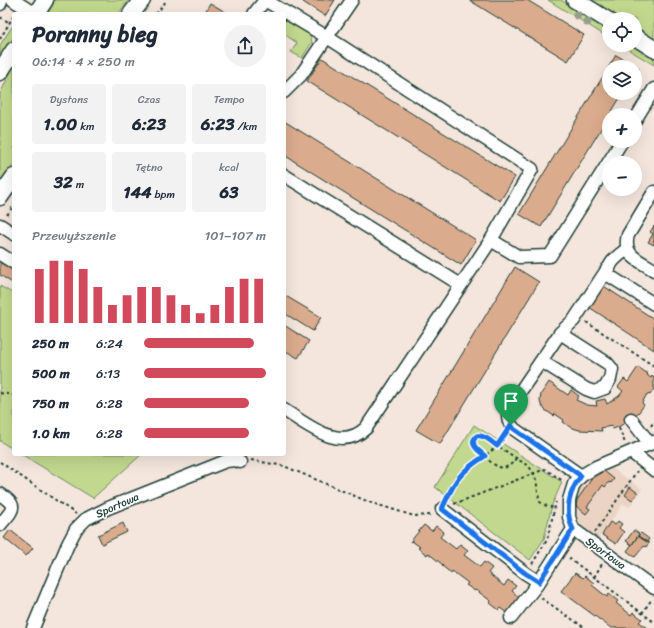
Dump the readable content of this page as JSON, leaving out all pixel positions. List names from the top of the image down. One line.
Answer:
{"streets":{"street":["Sportowa"]},"page":{"map_buttons":["+","−"],"heading":["Poranny bieg","06:14 · 4 × 250 m"],"stats":[["Dystans","1.00 km"],["Czas","6:23"],["Tempo","6:23 /km"],["32 m"],["Tętno","144 bpm"],["kcal","63"]],"chart":["Przewyższenie","101–107 m"],"list":[{"name":"250 m","note":"6:24"},{"name":"500 m","note":"6:13"},{"name":"750 m","note":"6:28"},{"name":"1.0 km","note":"6:28"}]}}
